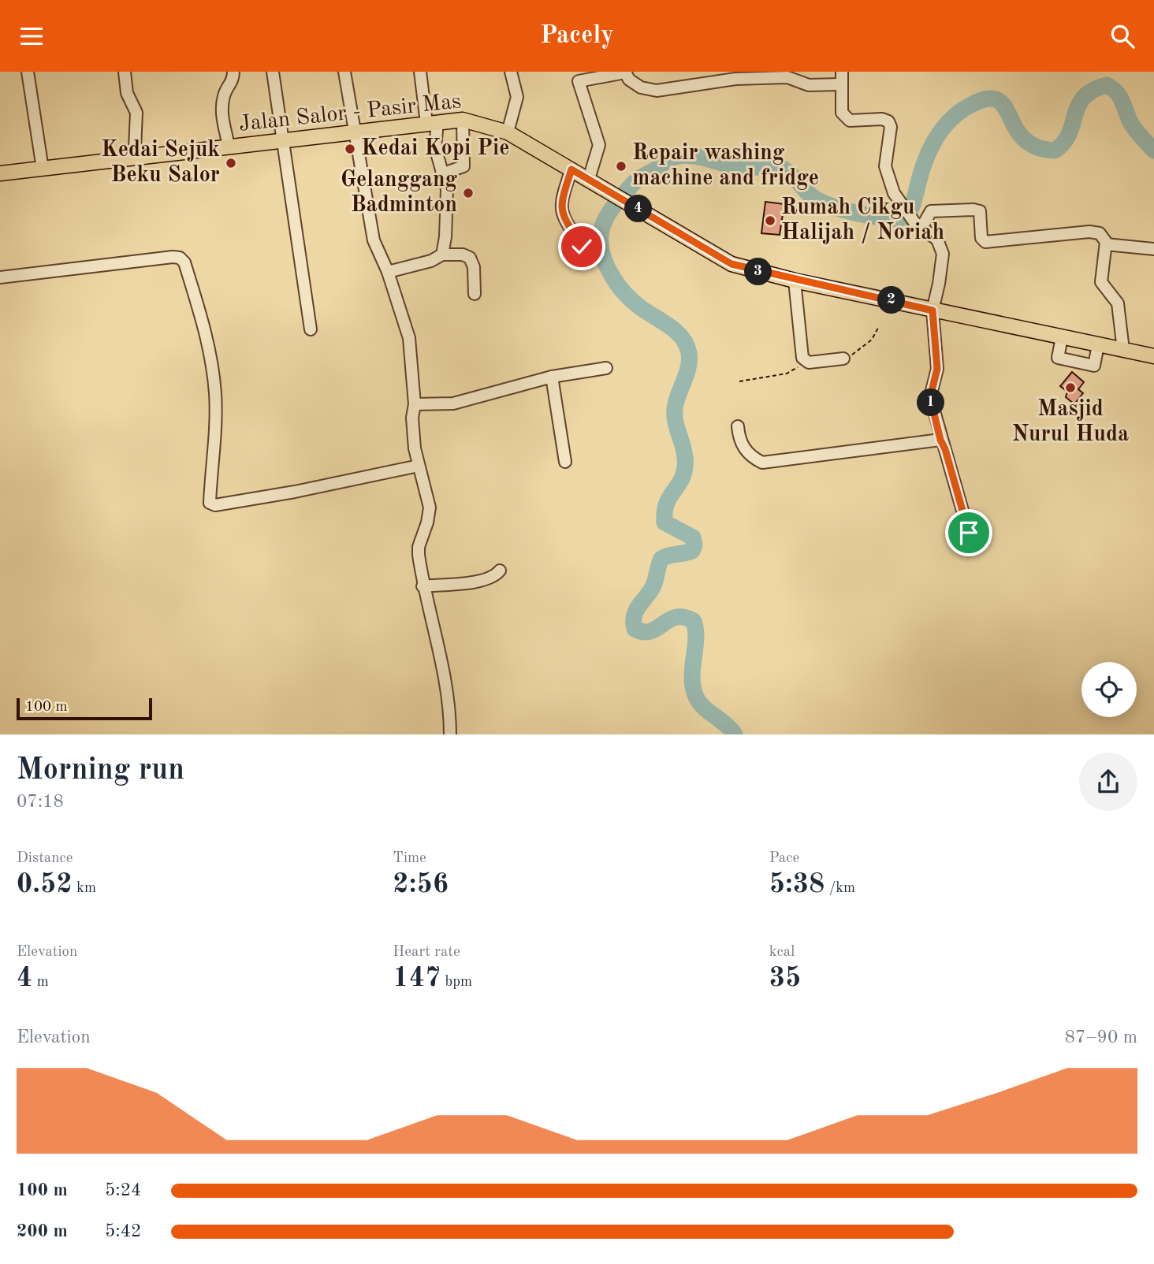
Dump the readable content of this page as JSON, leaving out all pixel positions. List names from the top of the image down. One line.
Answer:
{"streets":{"main road":["Jalan Salor - Pasir Mas"]},"places":["Kedai Kopi Pie","Kedai Sejuk Beku Salor","Repair washing machine and fridge","Gelanggang Badminton","Rumah Cikgu Halijah / Noriah","Masjid Nurul Huda"],"scale_bar":"100 m","page":{"header":"Pacely","pins":["4","3","2","1"],"scale":"100 m","heading":["Morning run","07:18"],"stats":[["Distance","0.52 km"],["Time","2:56"],["Pace","5:38 /km"],["Elevation","4 m"],["Heart rate","147 bpm"],["kcal","35"]],"chart":["Elevation","87–90 m"],"list":[{"name":"100 m","note":"5:24"},{"name":"200 m","note":"5:42"}]}}
